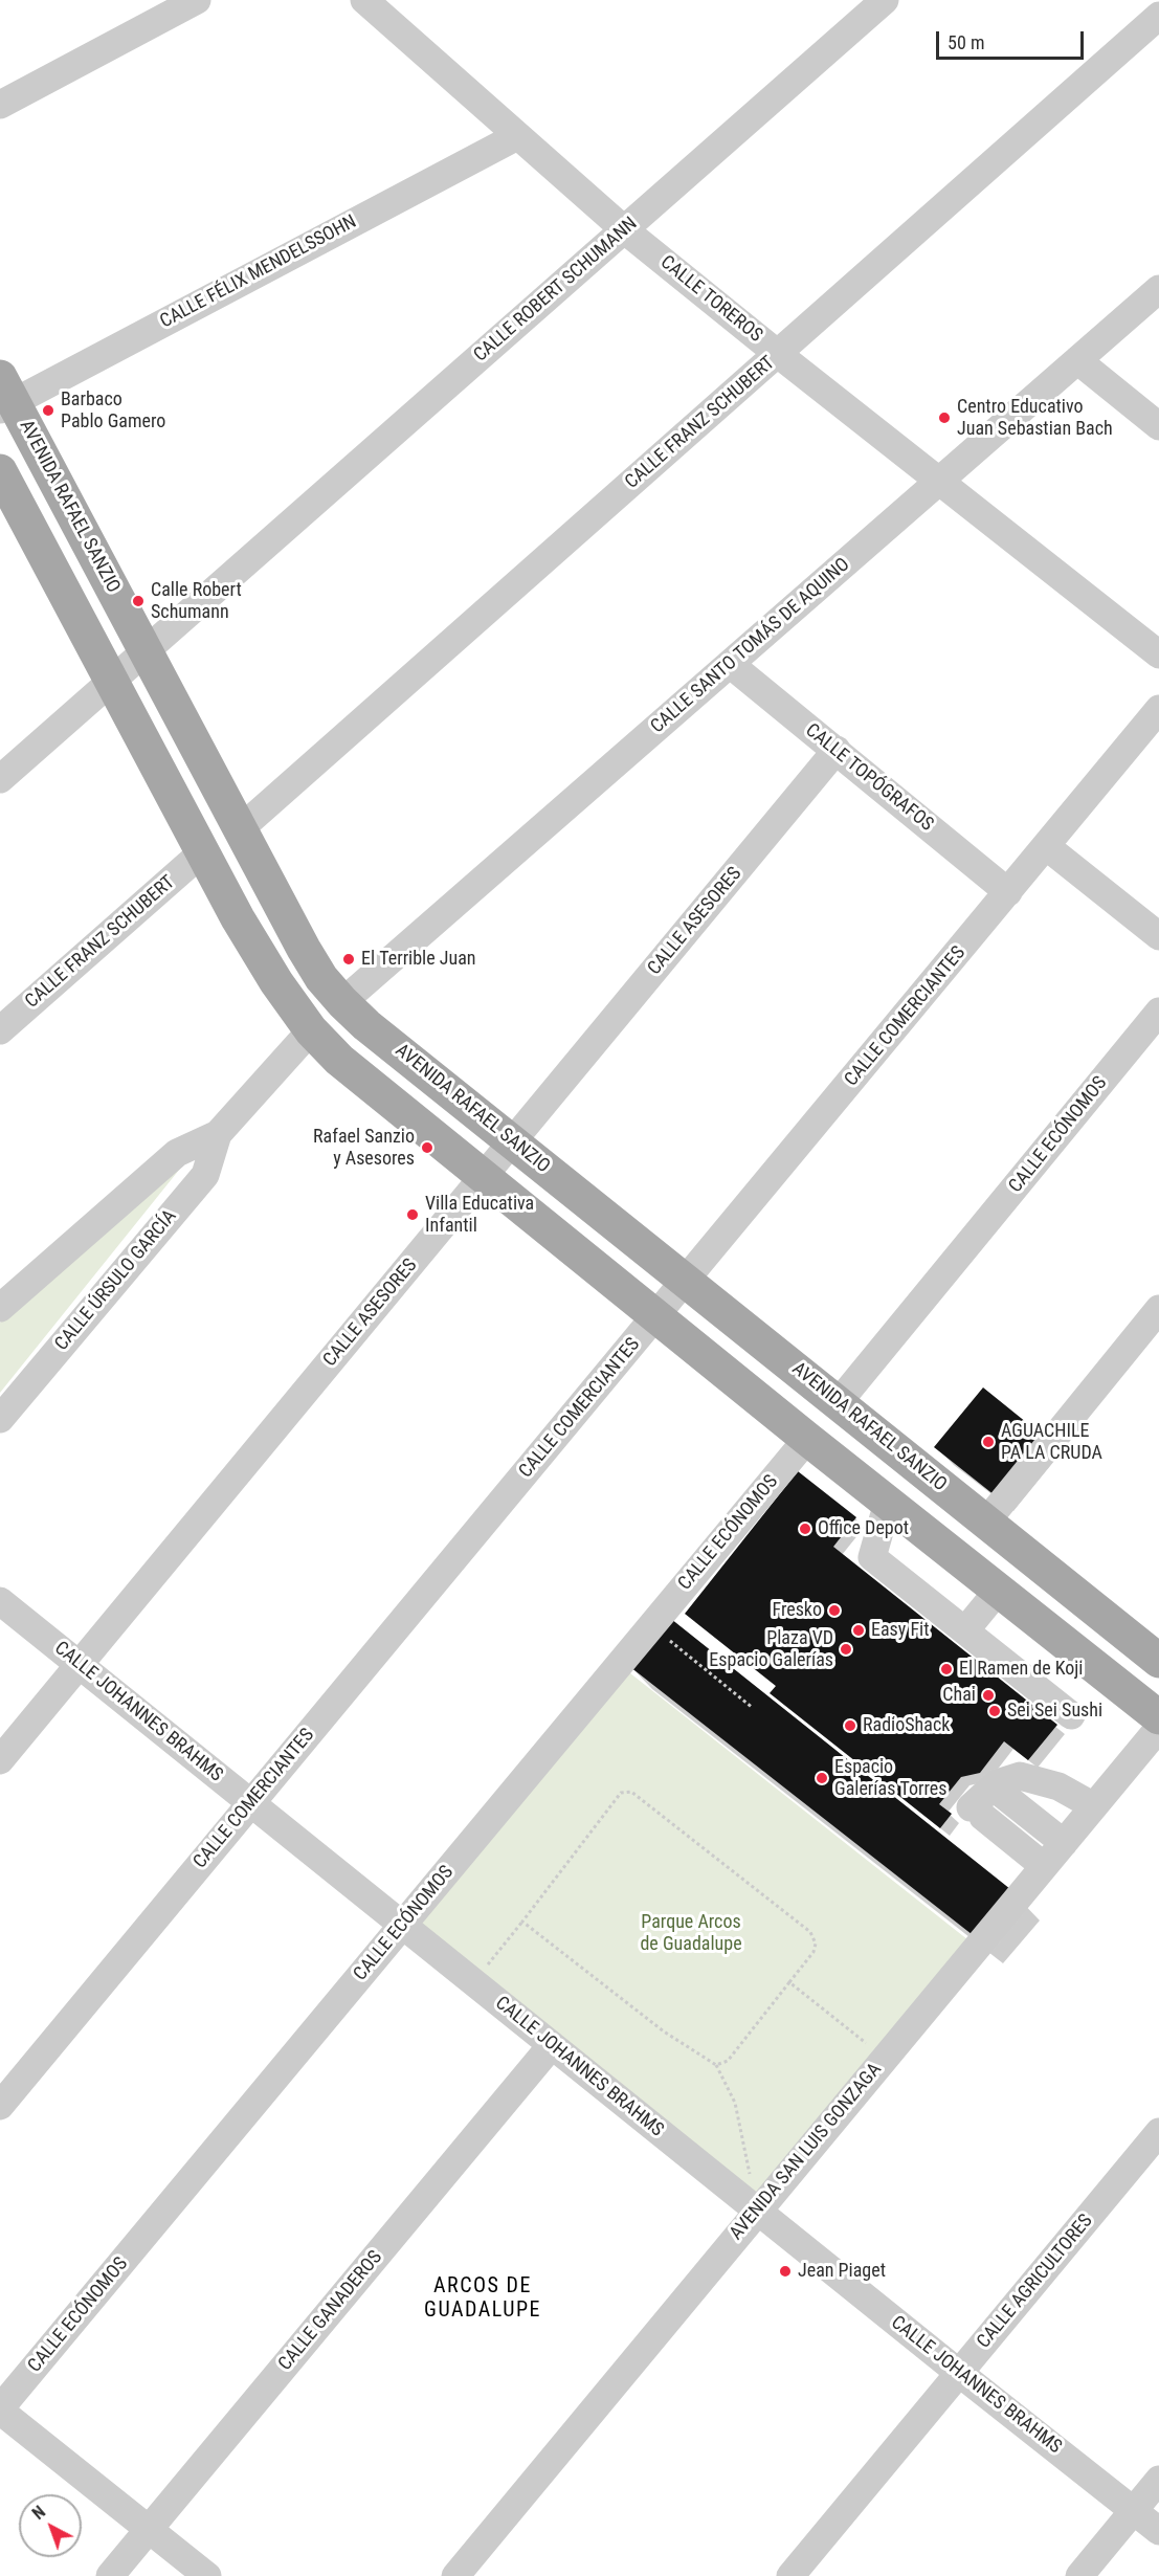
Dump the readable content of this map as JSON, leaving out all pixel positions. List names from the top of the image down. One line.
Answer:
{"streets":{"main road":["AVENIDA RAFAEL SANZIO"],"street":["CALLE FÉLIX MENDELSSOHN","CALLE ROBERT SCHUMANN","CALLE TOREROS","CALLE FRANZ SCHUBERT","CALLE SANTO TOMÁS DE AQUINO","CALLE TOPÓGRAFOS","CALLE ASESORES","CALLE COMERCIANTES","CALLE ECÓNOMOS","CALLE ÚRSULO GARCÍA","CALLE JOHANNES BRAHMS","AVENIDA SAN LUIS GONZAGA","CALLE AGRICULTORES","CALLE GANADEROS"]},"crossings":[["CALLE FÉLIX MENDELSSOHN","CALLE TOREROS"],["CALLE FÉLIX MENDELSSOHN","AVENIDA RAFAEL SANZIO"],["CALLE ROBERT SCHUMANN","CALLE TOREROS"],["CALLE ROBERT SCHUMANN","AVENIDA RAFAEL SANZIO"],["CALLE TOREROS","CALLE FRANZ SCHUBERT"],["CALLE TOREROS","CALLE SANTO TOMÁS DE AQUINO"],["CALLE FRANZ SCHUBERT","AVENIDA RAFAEL SANZIO"],["AVENIDA RAFAEL SANZIO","CALLE SANTO TOMÁS DE AQUINO"],["AVENIDA RAFAEL SANZIO","CALLE ASESORES"],["AVENIDA RAFAEL SANZIO","CALLE COMERCIANTES"],["AVENIDA RAFAEL SANZIO","CALLE ECÓNOMOS"],["CALLE SANTO TOMÁS DE AQUINO","CALLE TOPÓGRAFOS"],["CALLE TOPÓGRAFOS","CALLE ASESORES"],["CALLE TOPÓGRAFOS","CALLE COMERCIANTES"],["CALLE ASESORES","CALLE JOHANNES BRAHMS"],["CALLE COMERCIANTES","CALLE JOHANNES BRAHMS"],["CALLE ECÓNOMOS","CALLE JOHANNES BRAHMS"],["CALLE JOHANNES BRAHMS","AVENIDA SAN LUIS GONZAGA"],["CALLE JOHANNES BRAHMS","CALLE AGRICULTORES"],["CALLE JOHANNES BRAHMS","CALLE GANADEROS"]],"districts":["ARCOS DE GUADALUPE"],"parks":["Parque Arcos de Guadalupe"],"places":["Barbaco Pablo Gamero","Centro Educativo Juan Sebastian Bach","Calle Robert Schumann","El Terrible Juan","Rafael Sanzio y Asesores","Villa Educativa Infantil","AGUACHILE PA LA CRUDA","Office Depot","Fresko","Easy Fit","Plaza VD Espacio Galerías","El Ramen de Koji","Chai","Sei Sei Sushi","RadioShack","Espacio Galerías Torres","Jean Piaget"],"scale_bar":"50 m","north":"top left"}
